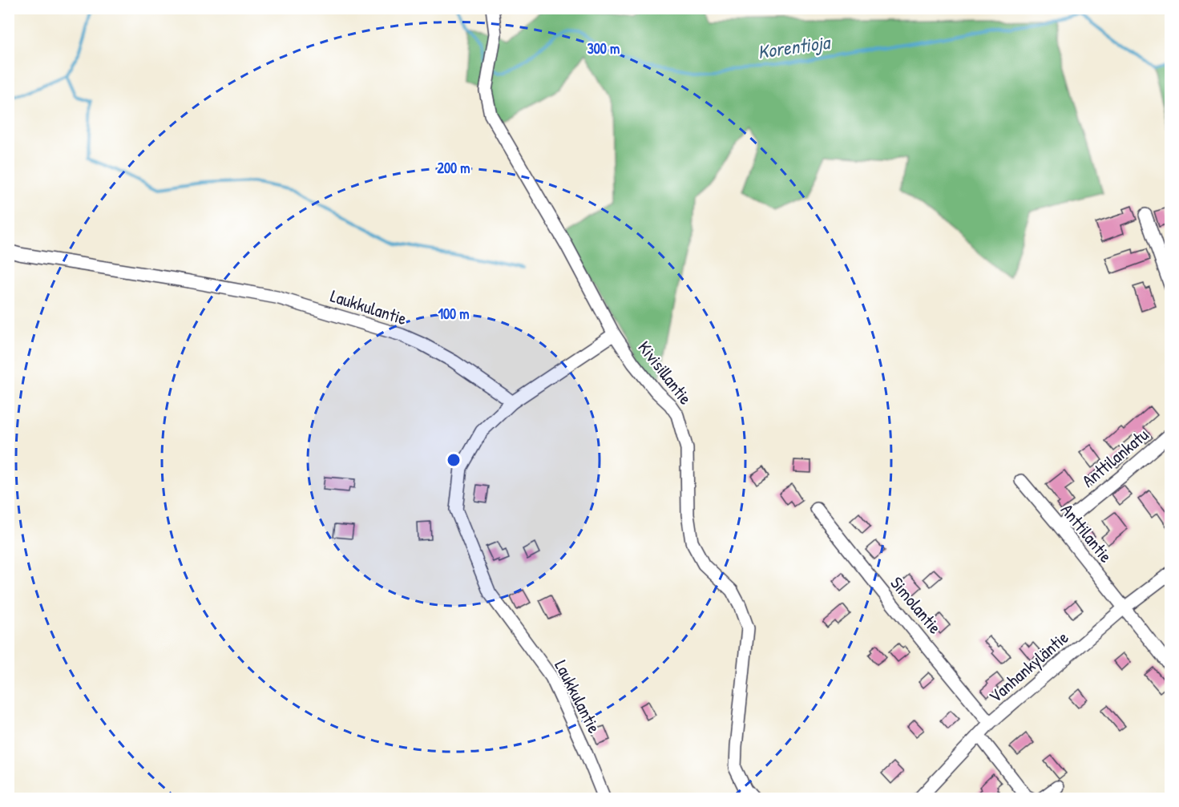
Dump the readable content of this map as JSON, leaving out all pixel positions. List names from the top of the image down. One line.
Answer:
{"streets":{"street":["Laukkulantie","Kivisillantie","Anttilankatu","Anttilantie","Simolantie","Vanhankyläntie"]},"crossings":[["Anttilankatu","Anttilantie"],["Anttilantie","Vanhankyläntie"],["Simolantie","Vanhankyläntie"]],"water":["Korentioja"],"rings":["300 m","200 m","100 m"]}
